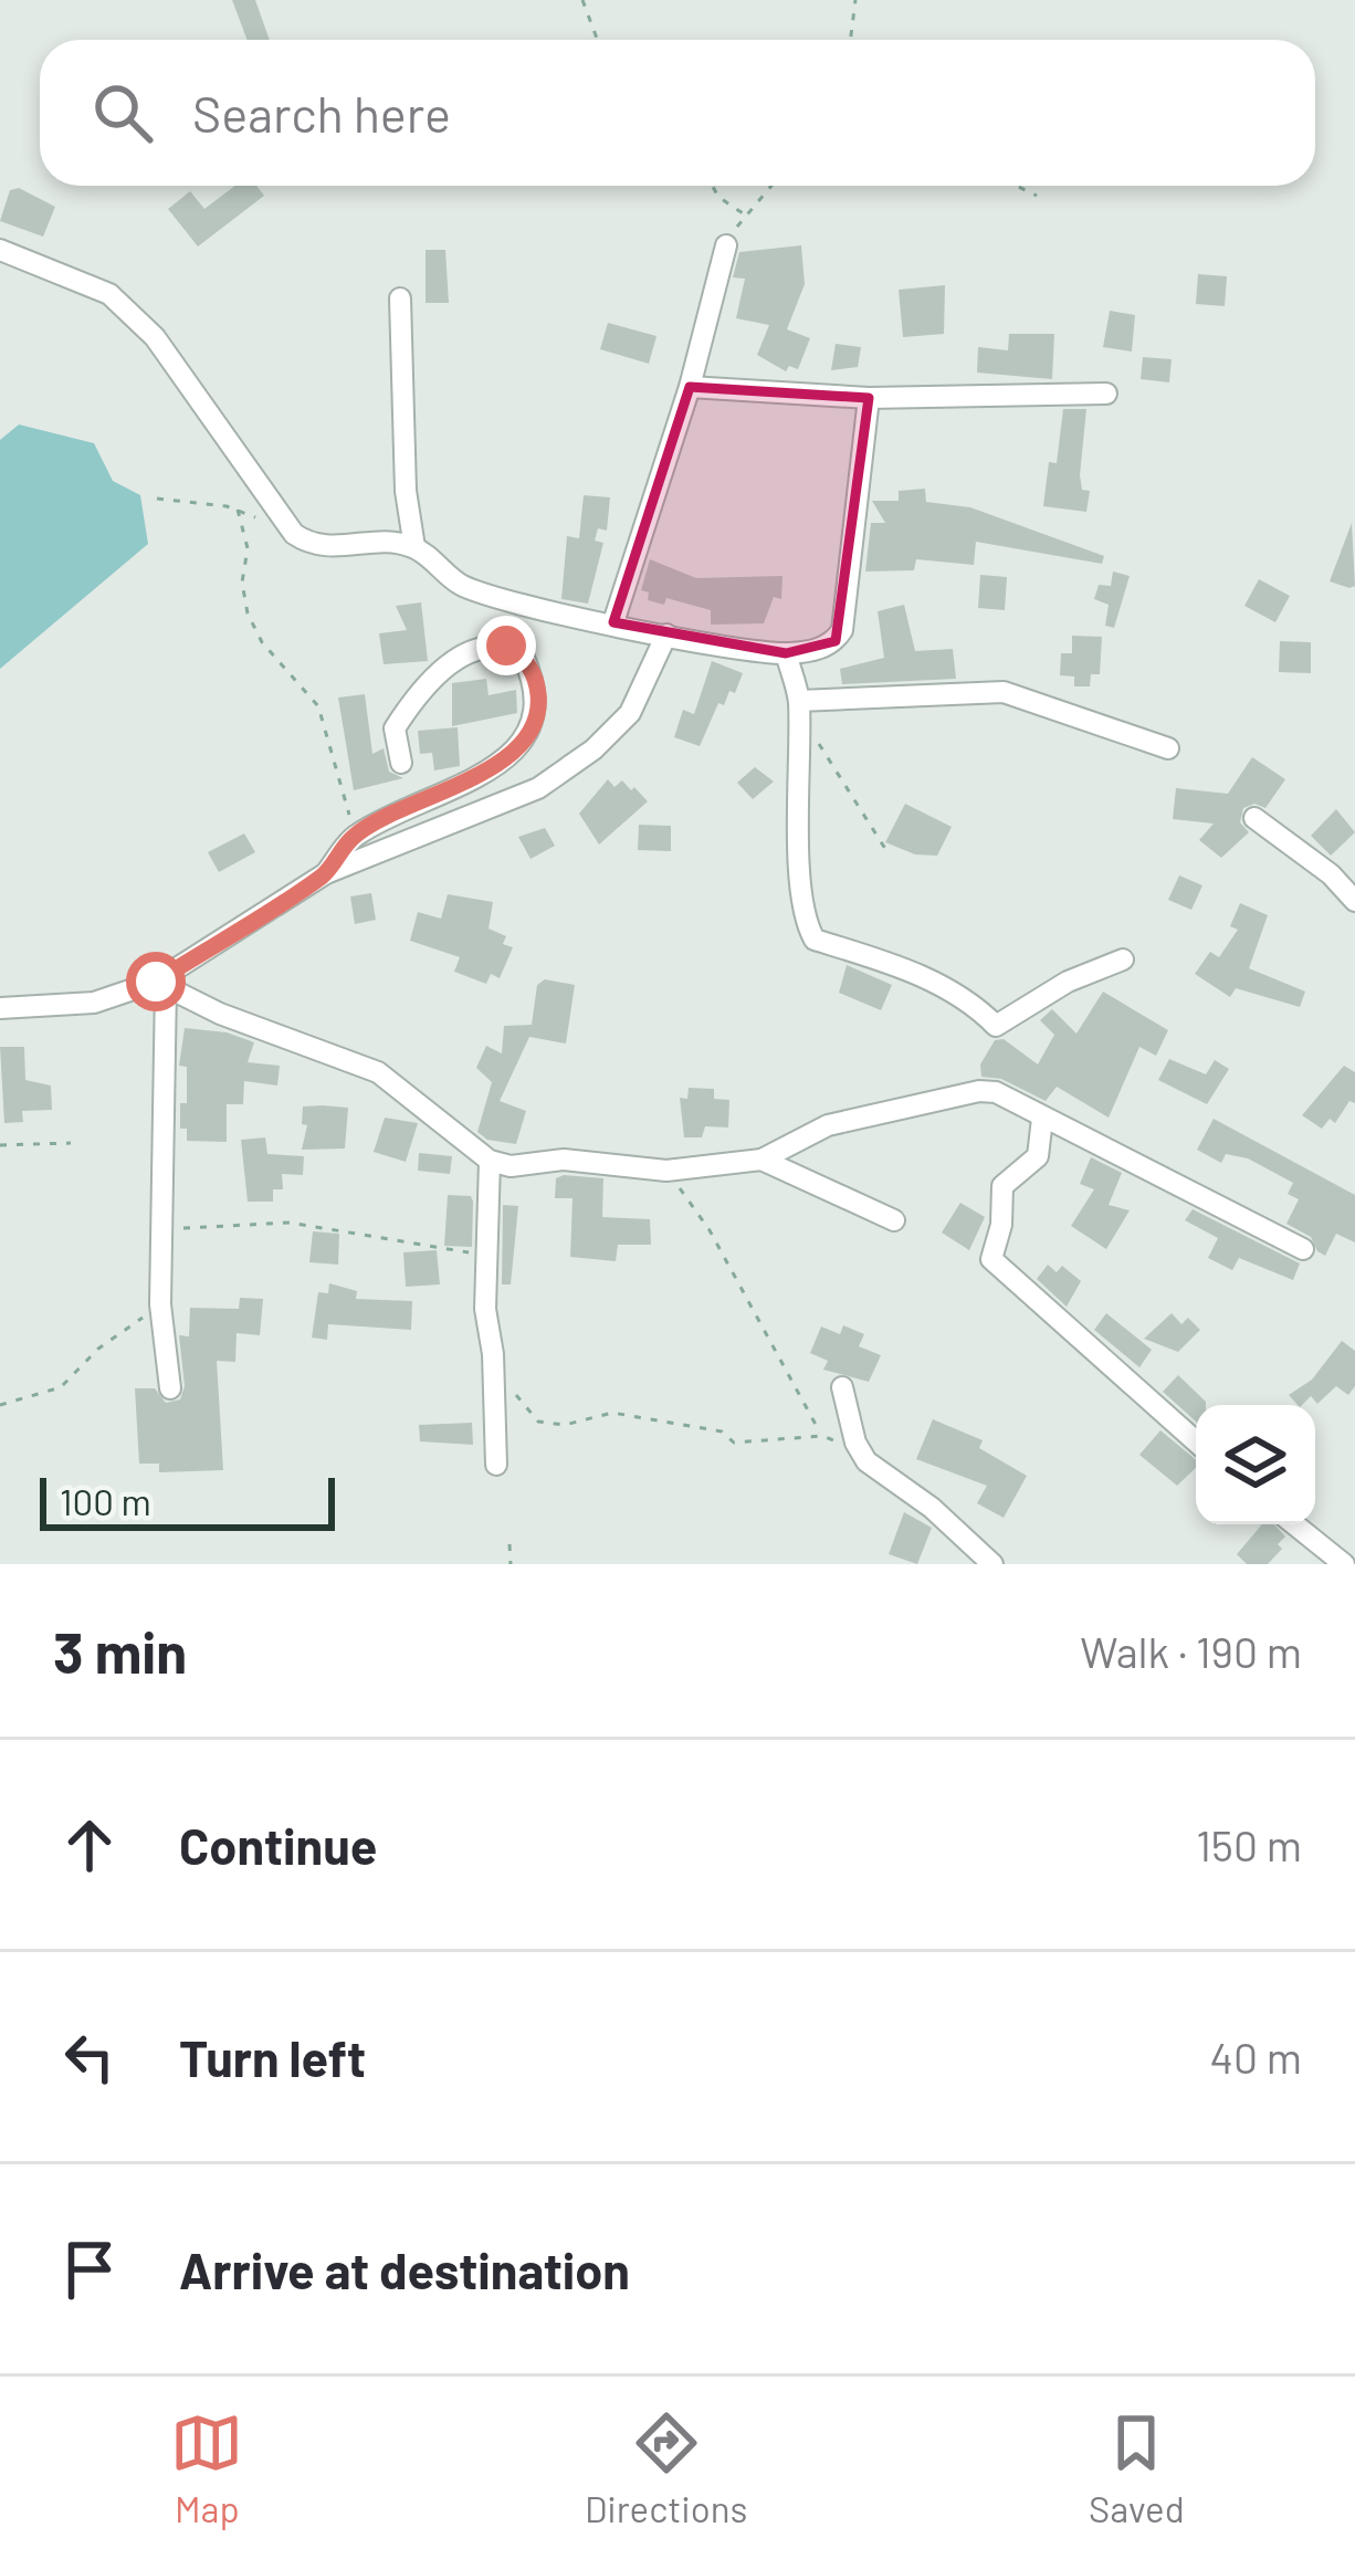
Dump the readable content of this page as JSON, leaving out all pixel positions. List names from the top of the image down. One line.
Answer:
{"scale_bar":"100 m","page":{"search":"Search here","scale":"100 m","heading":["3 min","Walk · 190 m"],"list":[["Continue","150 m"],["Turn left","40 m"],"Arrive at destination"],"nav":["Map","Directions","Saved"]}}
